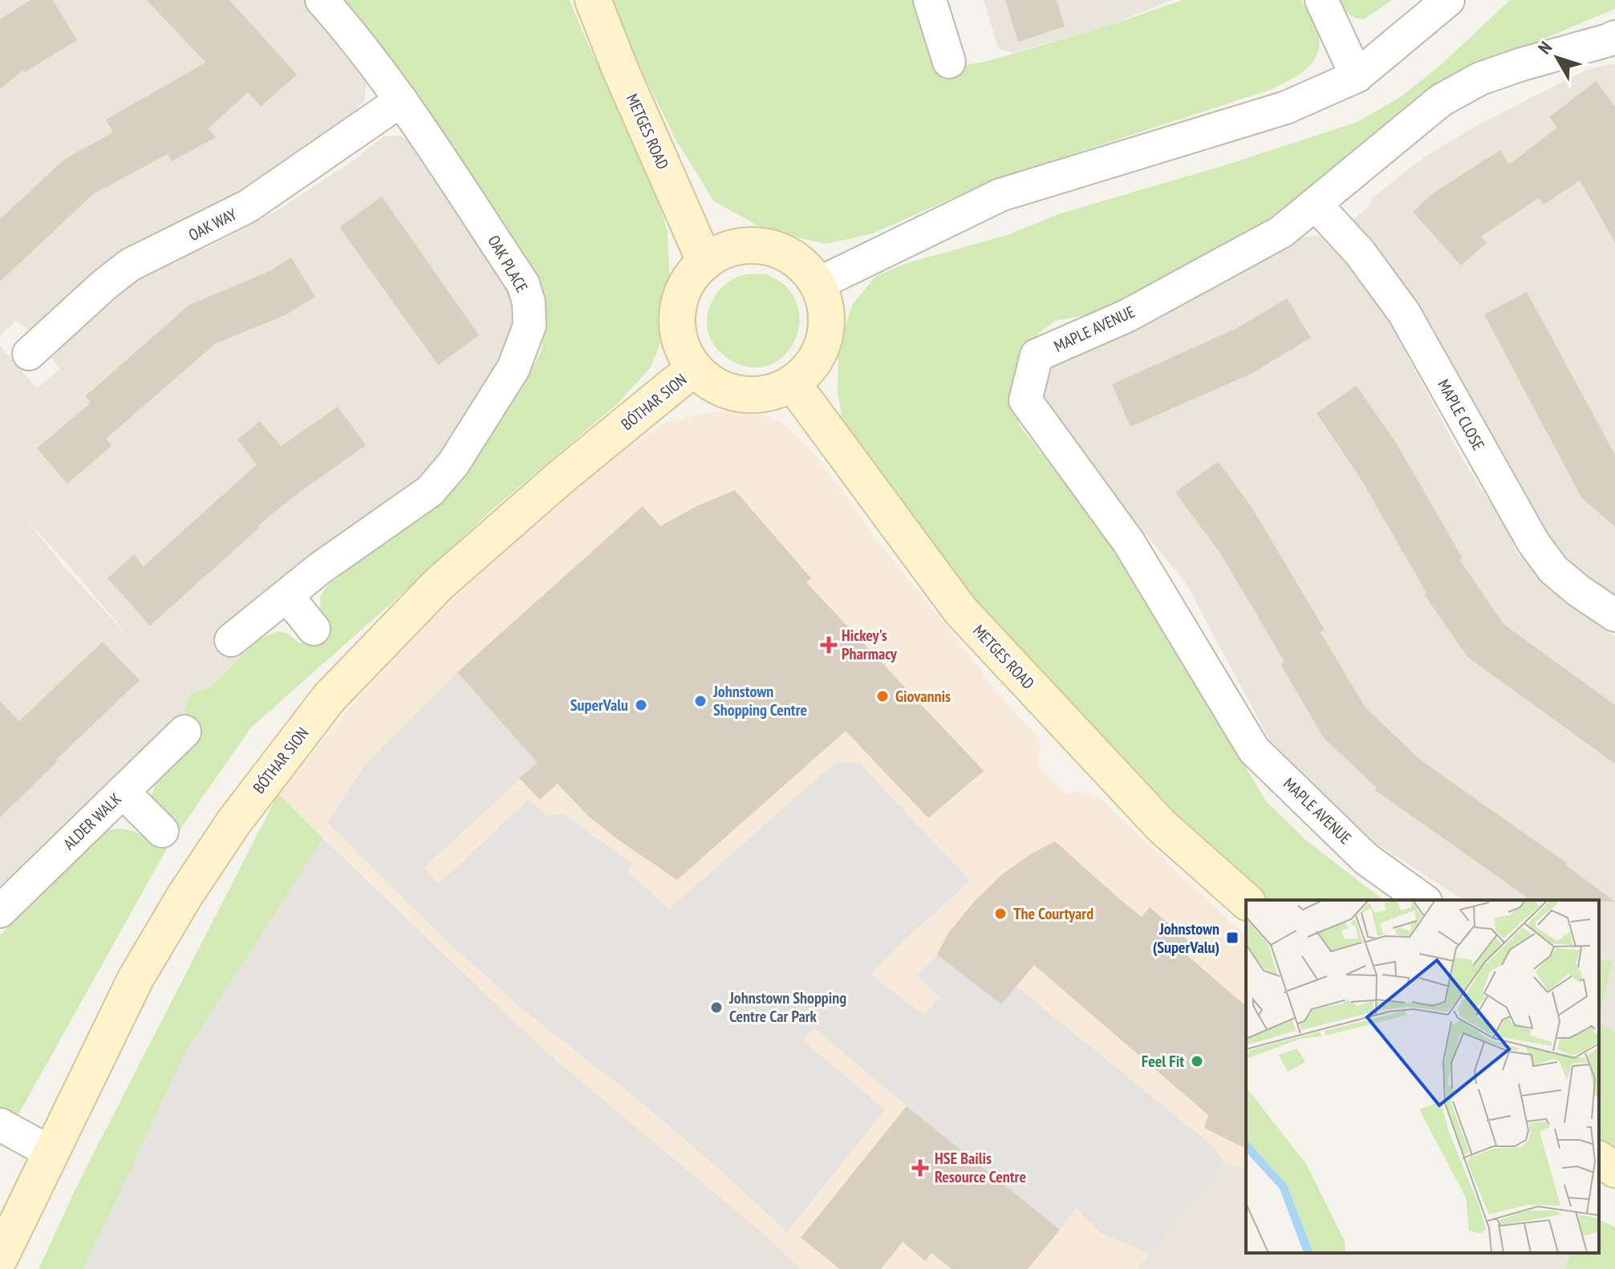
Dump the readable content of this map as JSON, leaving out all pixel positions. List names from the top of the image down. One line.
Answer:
{"streets":{"street":["METGES ROAD","OAK WAY","OAK PLACE","MAPLE AVENUE","BÓTHAR SION","MAPLE CLOSE","ALDER WALK"]},"crossings":[["METGES ROAD","BÓTHAR SION"],["OAK WAY","OAK PLACE"],["MAPLE AVENUE","MAPLE CLOSE"]],"places":{"health":["Hickey's Pharmacy","HSE Bailis Resource Centre"],"other":["Giovannis","Johnstown Shopping Centre","SuperValu","The Courtyard","Johnstown Shopping Centre Car Park","Feel Fit"],"transit":["Johnstown (SuperValu)"]},"north":"top left"}
